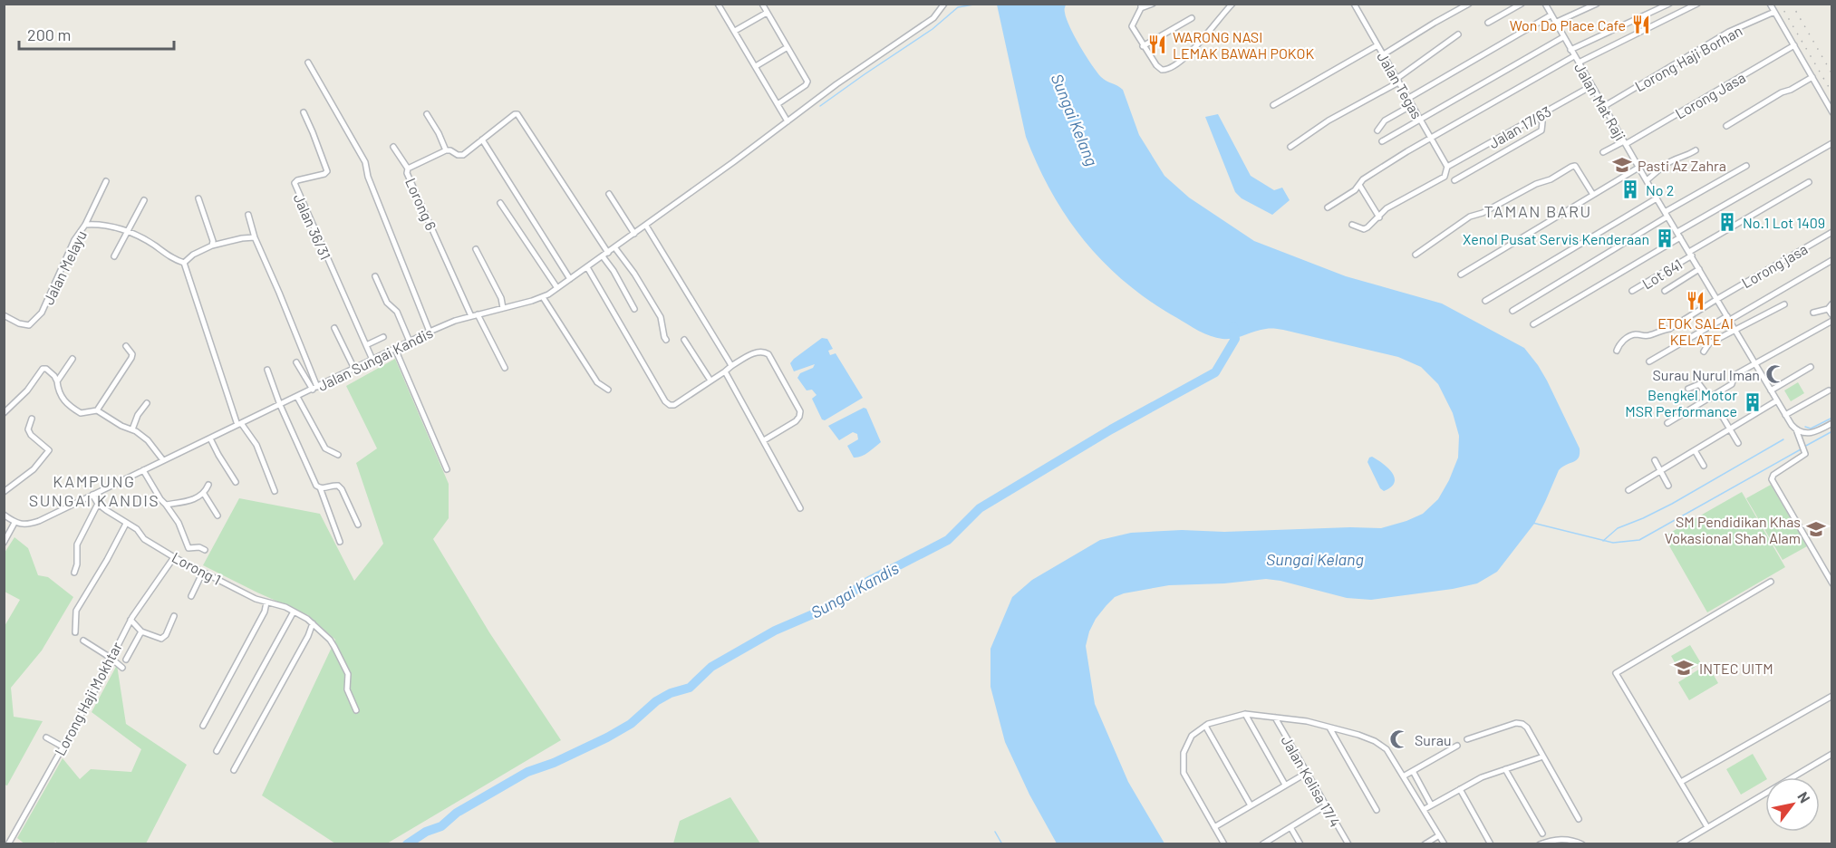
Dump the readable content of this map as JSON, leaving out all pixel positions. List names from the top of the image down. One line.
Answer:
{"streets":{"street":["Lorong Haji Borhan","Jalan Tegas","Lorong Jasa","Jalan Mat Raji","Jalan 17/63","Lorong 6","Jalan 36/31","Lorong jasa","Jalan Melayu","Lot 641","Jalan Sungai Kandis","Lorong 1","Lorong Haji Mokhtar","Jalan Kelisa 17/4"]},"crossings":[["Lorong Haji Borhan","Jalan Mat Raji"],["Jalan Tegas","Jalan 17/63"],["Lorong Jasa","Jalan Mat Raji"],["Jalan Mat Raji","Jalan 17/63"],["Jalan Mat Raji","Lorong jasa"],["Jalan Mat Raji","Lot 641"],["Lorong 6","Jalan Sungai Kandis"],["Jalan 36/31","Jalan Sungai Kandis"],["Jalan Sungai Kandis","Lorong 1"],["Lorong 1","Lorong Haji Mokhtar"]],"districts":["TAMAN BARU","KAMPUNG SUNGAI KANDIS"],"water":["Sungai Kelang","Sungai Kandis"],"places":{"restaurant":["Won Do Place Cafe","WARONG NASI LEMAK BAWAH POKOK","ETOK SALAI KELATE"],"school or university":["Pasti Az Zahra","SM Pendidikan Khas Vokasional Shah Alam","INTEC UITM"],"building":["No 2","No.1 Lot 1409","Xenol Pusat Servis Kenderaan","Bengkel Motor MSR Performance"],"mosque":["Surau Nurul Iman","Surau"]},"scale_bar":"200 m","north":"top right"}
